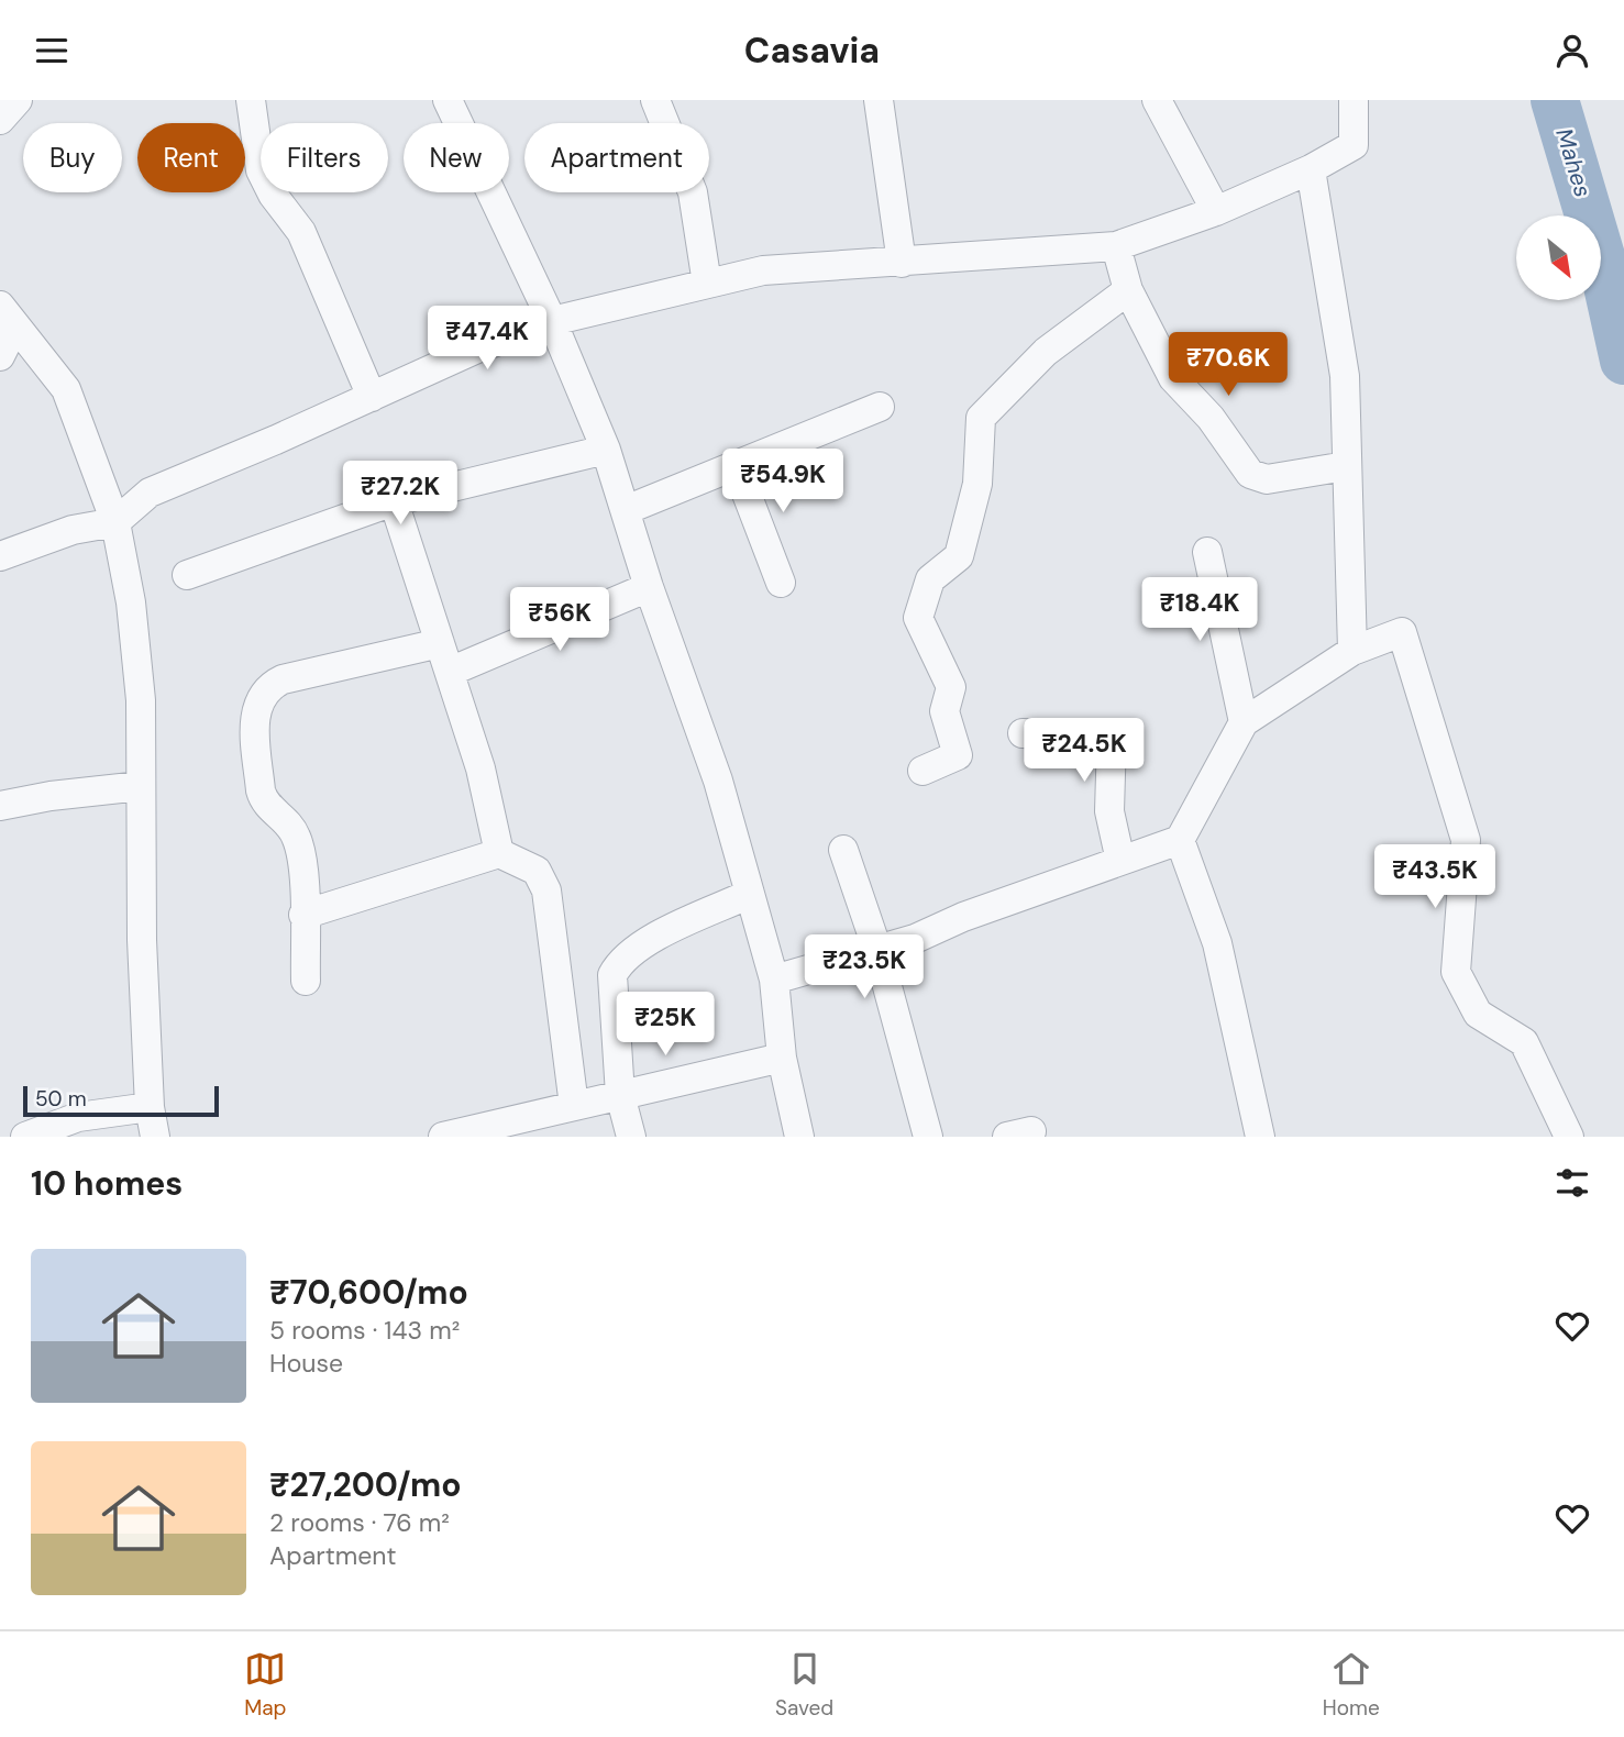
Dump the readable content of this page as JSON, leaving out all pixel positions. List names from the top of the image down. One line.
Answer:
{"water":["Mahes"],"scale_bar":"50 m","north":"bottom right","page":{"header":"Casavia","chip":["Buy","Rent","Filters","New","Apartment"],"price":["₹47.4K","₹70.6K","₹54.9K","₹27.2K","₹18.4K","₹56K","₹24.5K","₹43.5K","₹23.5K","₹25K"],"scale":"50 m","heading":"10 homes","list":[{"name":"₹70,600/mo","note":"5 rooms · 143 m² · House"},{"name":"₹27,200/mo","note":"2 rooms · 76 m² · Apartment"}],"tabs":["Map","Saved","Home"]}}
